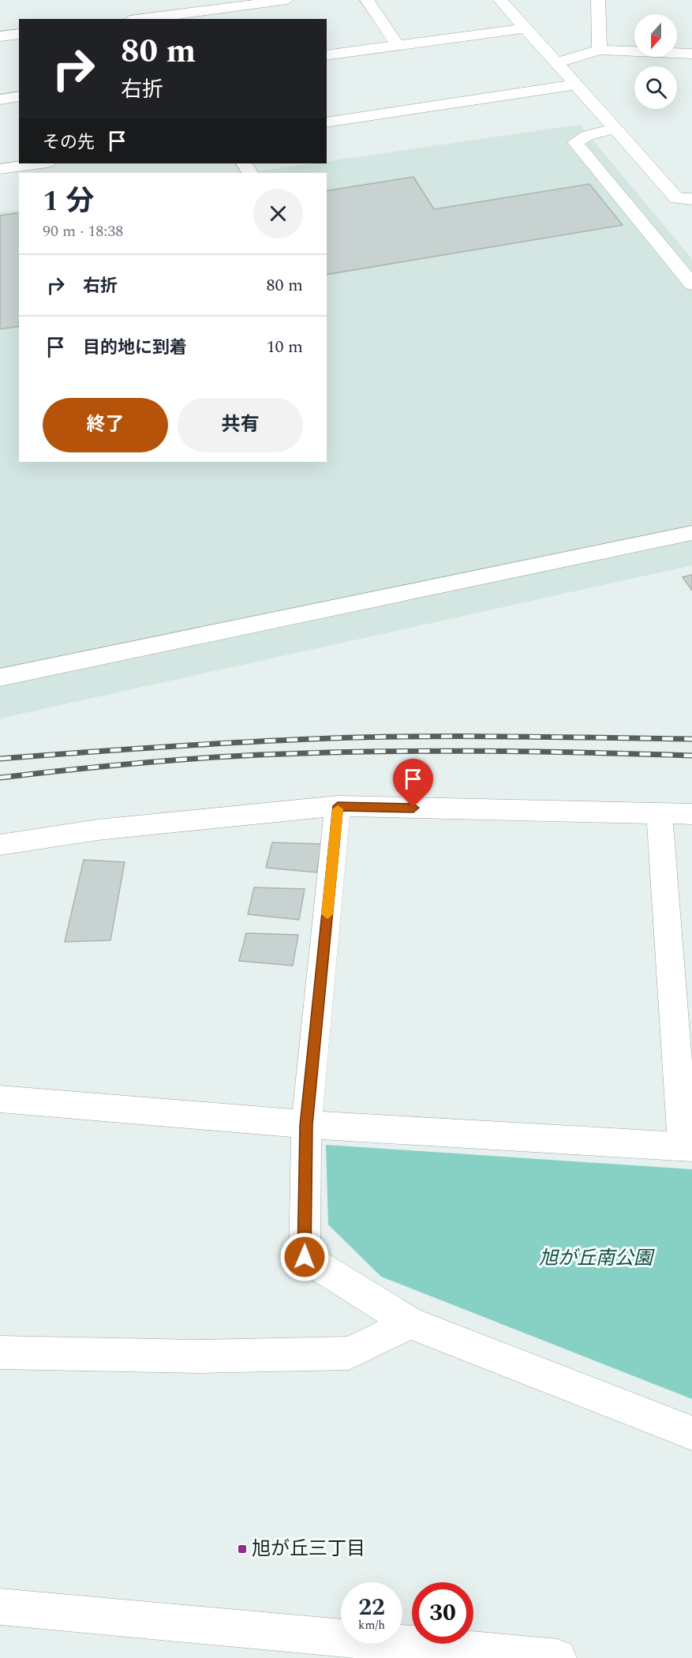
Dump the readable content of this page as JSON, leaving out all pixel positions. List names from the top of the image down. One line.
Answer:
{"parks":["旭が丘南公園"],"places":{"transit":["旭が丘三丁目"]},"north":"bottom","page":{"turn":["80 m","右折"],"then":"その先","heading":["1 分","90 m · 18:38"],"list":[{"name":"右折","value":"80 m"},{"name":"目的地に到着","value":"10 m"}],"buttons":["終了","共有"],"speed":"22 km/h","limit":"30"}}
